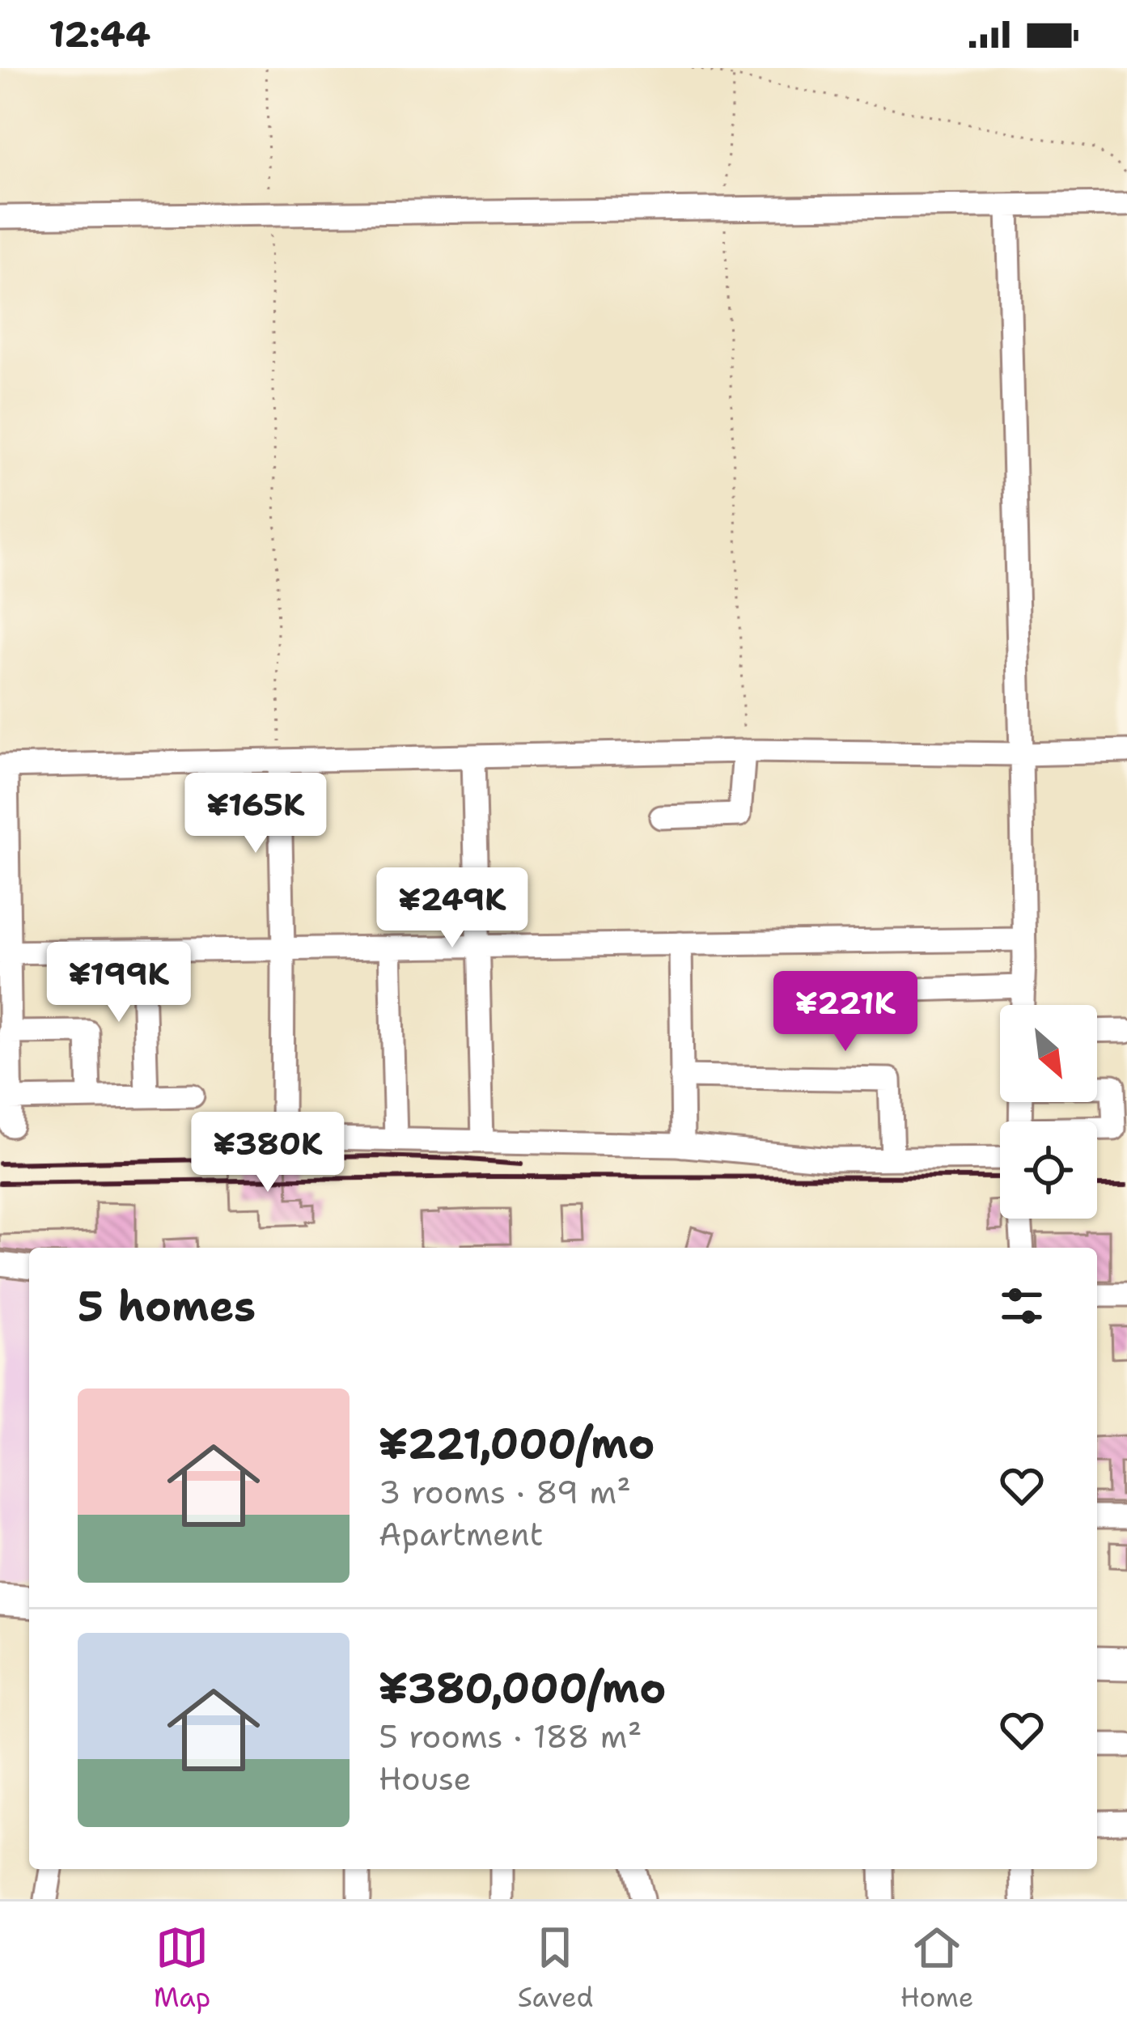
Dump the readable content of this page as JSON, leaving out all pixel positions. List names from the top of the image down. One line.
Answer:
{"north":"bottom right","page":{"status":"12:44","price":["¥165K","¥249K","¥199K","¥221K","¥380K"],"heading":"5 homes","list":[{"name":"¥221,000/mo","note":"3 rooms · 89 m² · Apartment"},{"name":"¥380,000/mo","note":"5 rooms · 188 m² · House"}],"tabs":["Map","Saved","Home"]}}
